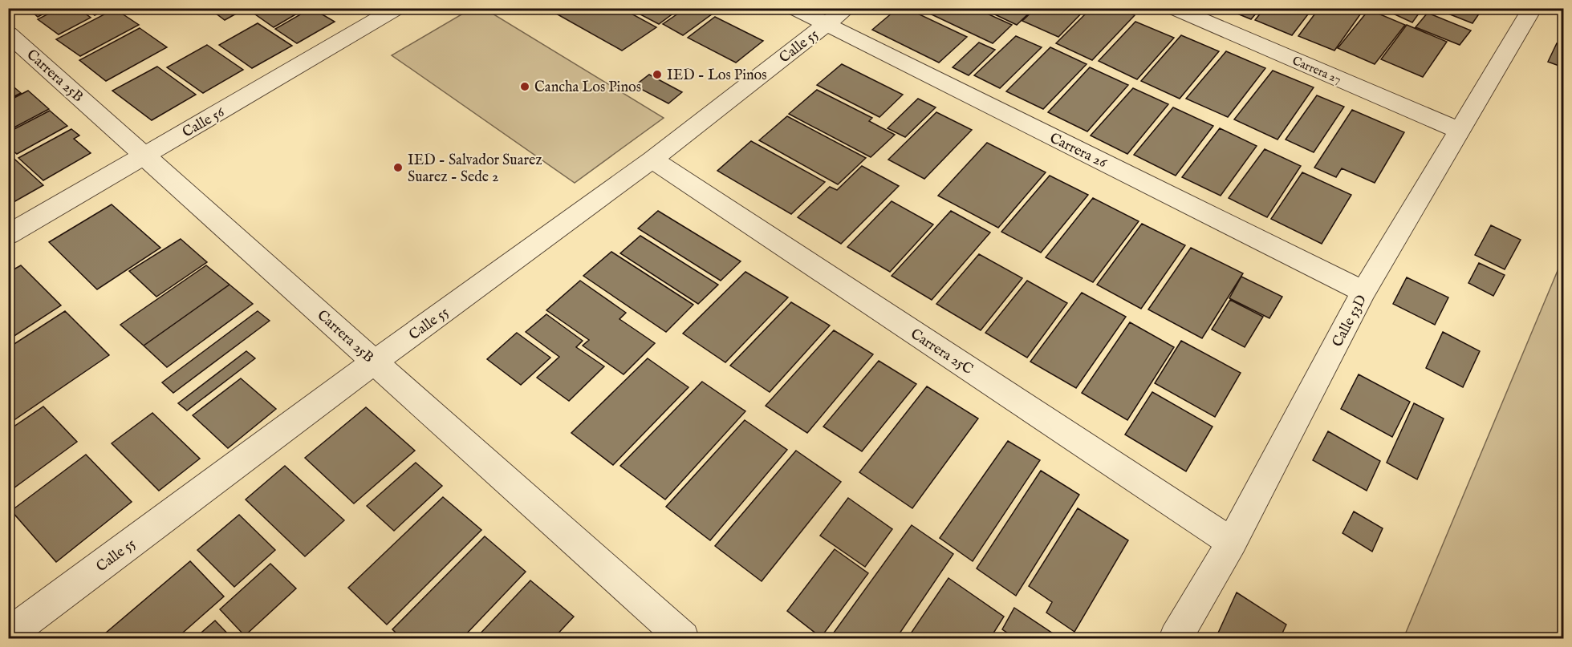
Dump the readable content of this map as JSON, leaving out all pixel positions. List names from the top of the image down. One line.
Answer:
{"streets":{"street":["Calle 55","Carrera 27","Carrera 25B","Calle 56","Carrera 26","Calle 53D","Carrera 25C"]},"crossings":[["Calle 55","Carrera 25B"],["Calle 55","Carrera 26"],["Calle 55","Carrera 25C"],["Carrera 27","Calle 53D"],["Carrera 25B","Calle 56"],["Carrera 26","Calle 53D"],["Calle 53D","Carrera 25C"]],"places":["IED - Los Pinos","Cancha Los Pinos","IED - Salvador Suarez Suarez - Sede 2"]}
